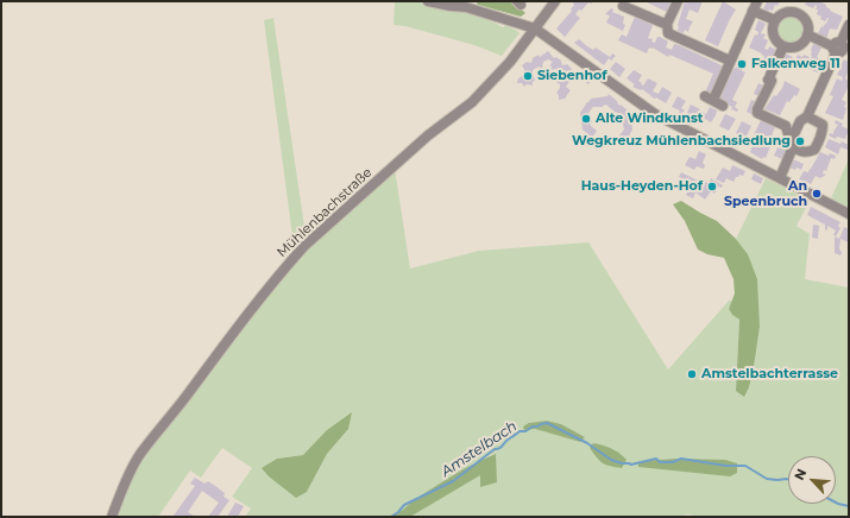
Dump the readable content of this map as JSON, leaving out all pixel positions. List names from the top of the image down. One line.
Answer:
{"streets":{"street":["Mühlenbachstraße"]},"water":["Amstelbach"],"places":["Falkenweg 11","Siebenhof","Alte Windkunst","Wegkreuz Mühlenbachsiedlung","Haus-Heyden-Hof","An Speenbruch","Amstelbachterrasse"],"north":"top left"}
